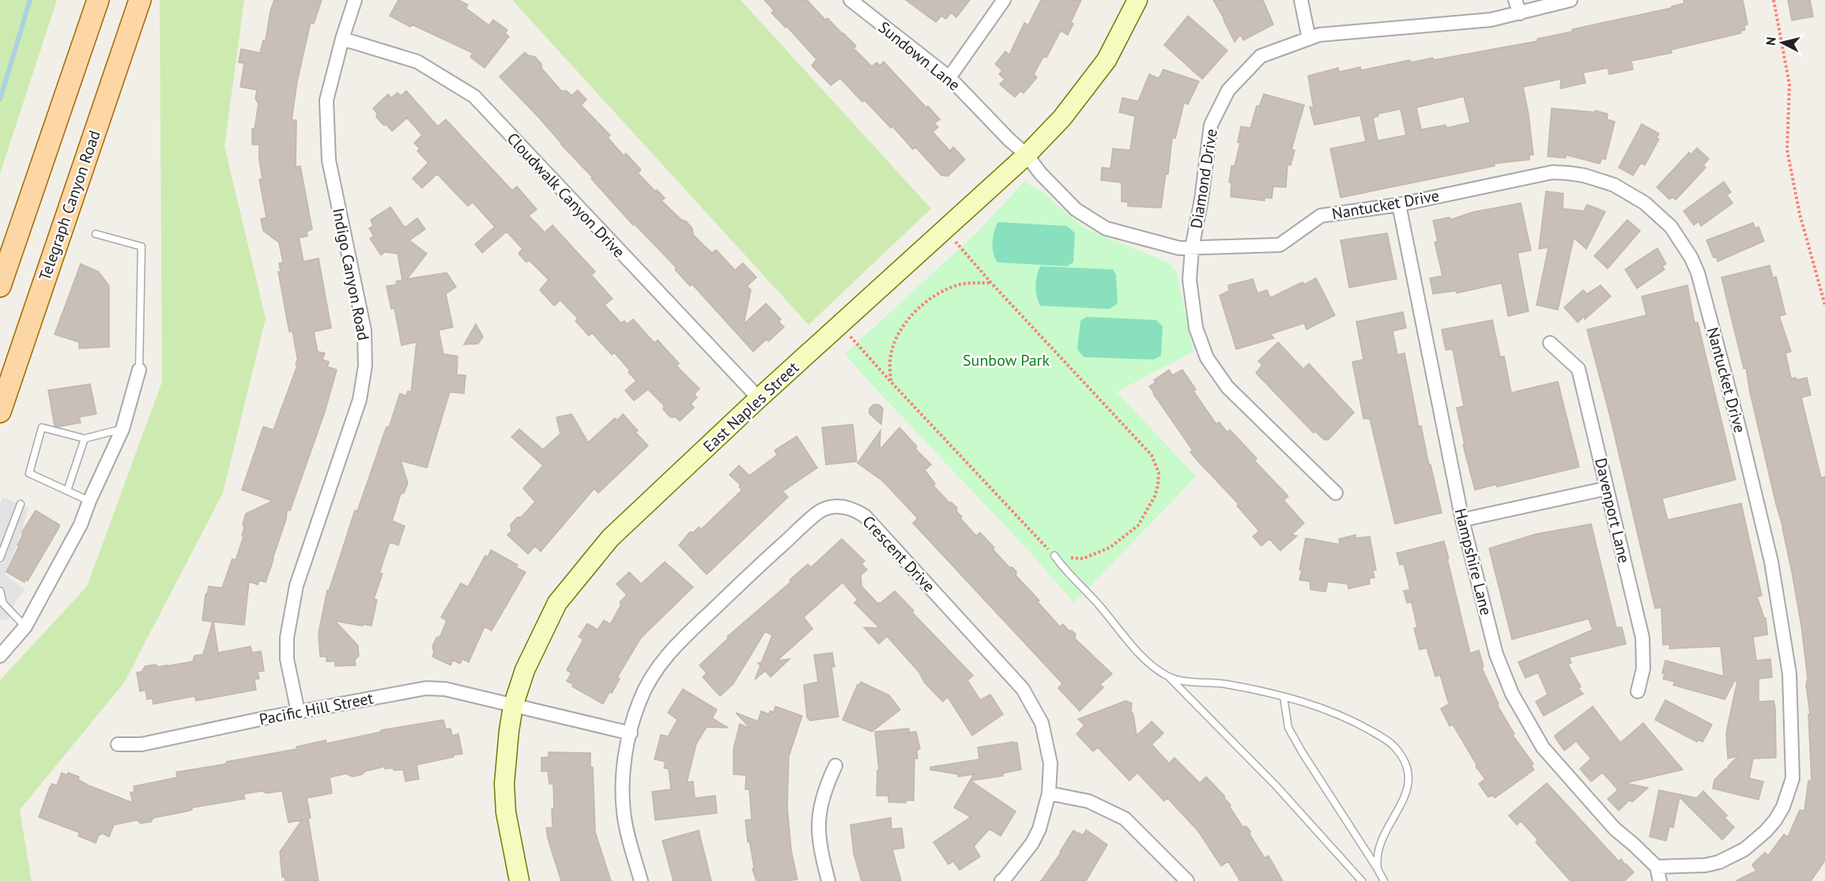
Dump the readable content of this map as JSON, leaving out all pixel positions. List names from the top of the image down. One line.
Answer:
{"streets":{"main road":["Telegraph Canyon Road"],"street":["Sundown Lane","Diamond Drive","Cloudwalk Canyon Drive","Nantucket Drive","Indigo Canyon Road","East Naples Street","Davenport Lane","Crescent Drive","Hampshire Lane","Pacific Hill Street"]},"crossings":[["Sundown Lane","Diamond Drive"],["Sundown Lane","Nantucket Drive"],["Sundown Lane","East Naples Street"],["Cloudwalk Canyon Drive","Indigo Canyon Road"],["Cloudwalk Canyon Drive","East Naples Street"],["Nantucket Drive","Hampshire Lane"],["Indigo Canyon Road","Pacific Hill Street"],["East Naples Street","Pacific Hill Street"]],"parks":["Sunbow Park"],"north":"left"}
